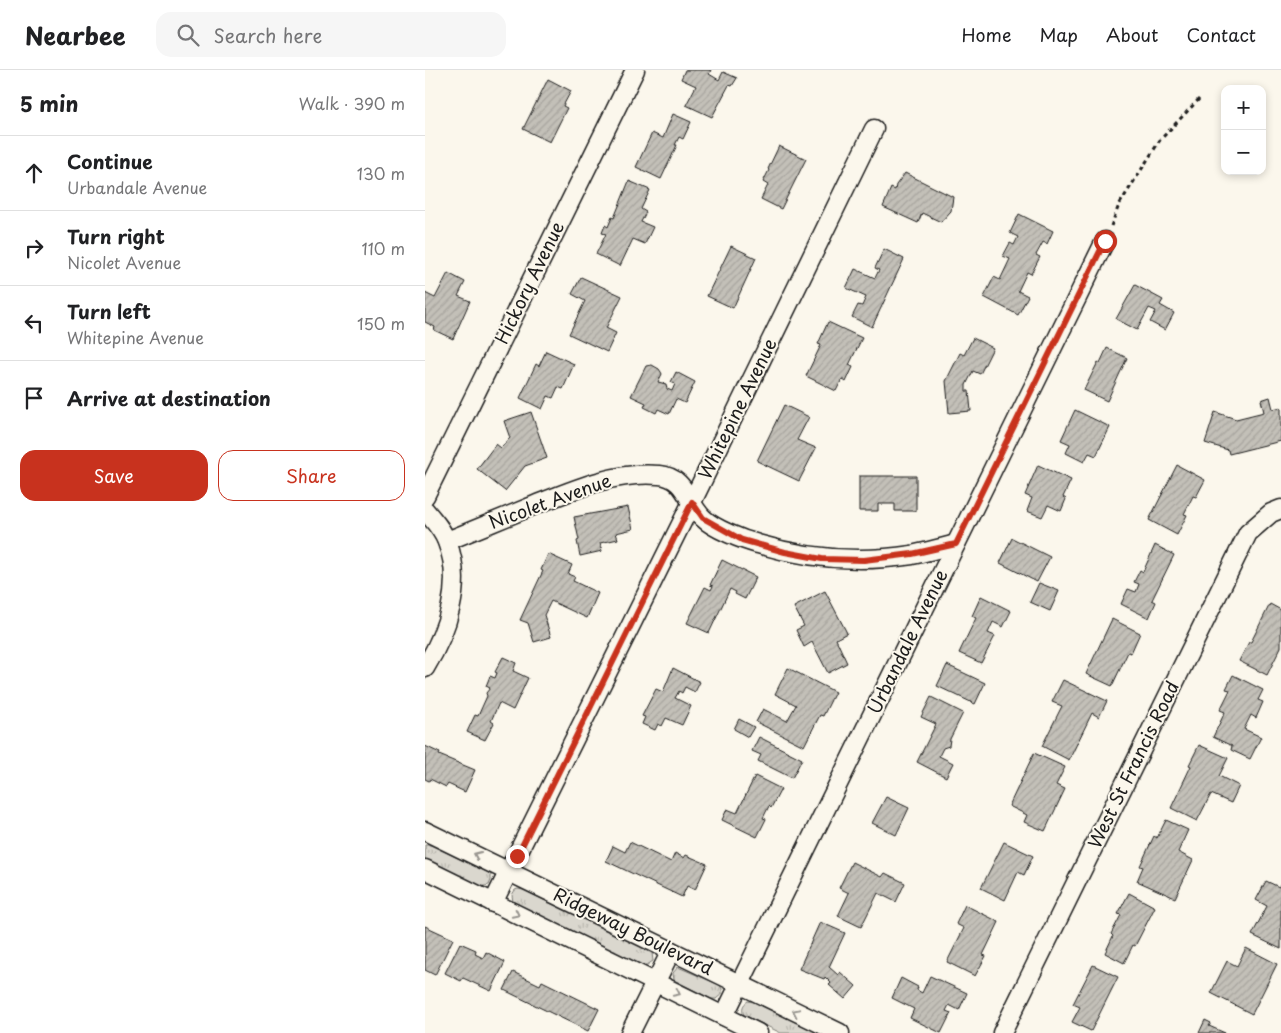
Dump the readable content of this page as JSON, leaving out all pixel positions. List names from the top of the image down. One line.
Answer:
{"streets":{"street":["Hickory Avenue","Whitepine Avenue","Nicolet Avenue","Urbandale Avenue","West St Francis Road","Ridgeway Boulevard"]},"crossings":[["Whitepine Avenue","Nicolet Avenue"],["Whitepine Avenue","Ridgeway Boulevard"],["Nicolet Avenue","Urbandale Avenue"],["Urbandale Avenue","Ridgeway Boulevard"]],"page":{"header":"Nearbee","search":"Search here","nav":["Home","Map","About","Contact"],"heading":["5 min","Walk · 390 m"],"map_buttons":["+","−"],"list":[["Continue","Urbandale Avenue","130 m"],["Turn right","Nicolet Avenue","110 m"],["Turn left","Whitepine Avenue","150 m"],"Arrive at destination"],"buttons":["Save","Share"]}}
